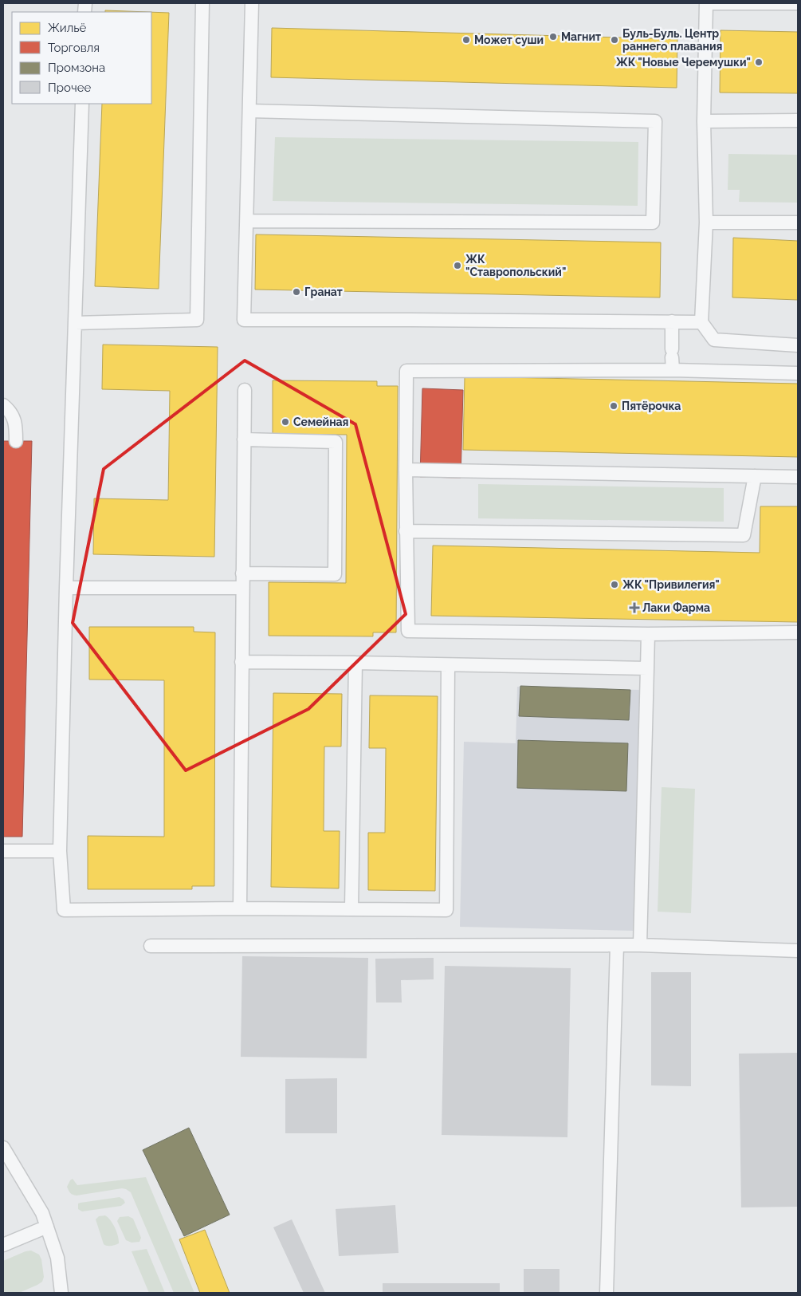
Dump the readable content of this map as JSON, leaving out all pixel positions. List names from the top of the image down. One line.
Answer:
{"places":{"other":["Магнит","Может суши","Буль-Буль. Центр раннего плавания","ЖК \"Новые Черемушки\"","ЖК \"Ставропольский\"","Гранат","Пятёрочка","Семейная","ЖК \"Привилегия\""],"health":["Лаки Фарма"]},"legend":["Жильё","Торговля","Промзона","Прочее"]}
